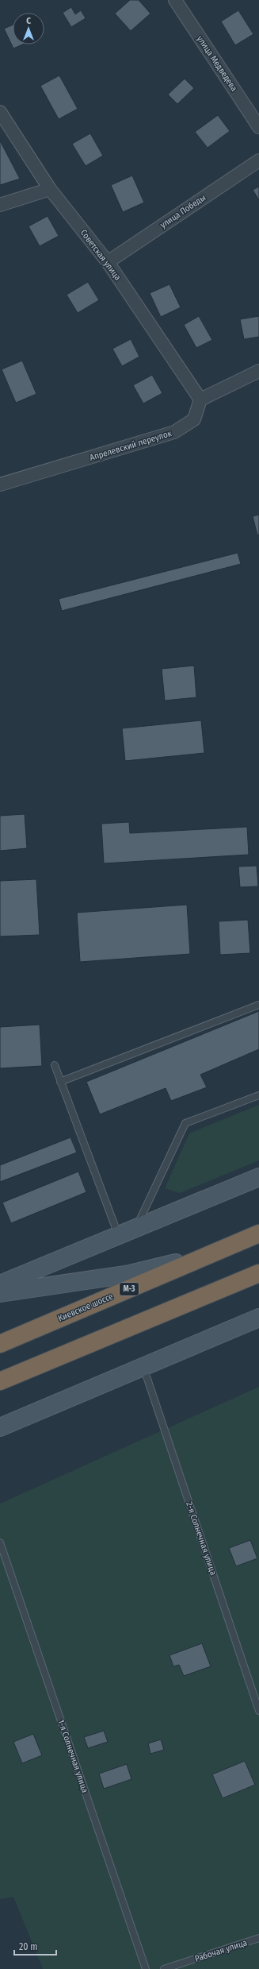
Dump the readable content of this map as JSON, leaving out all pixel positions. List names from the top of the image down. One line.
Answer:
{"streets":{"highway":["М-3","Киевское шоссе"],"street":["улица Медведева","улица Победы","Советская улица","Апрелевский переулок"],"lane":["2-я Солнечная улица","1-я Солнечная улица","Рабочая улица"]},"crossings":[["улица Победы","Советская улица"],["Советская улица","Апрелевский переулок"]],"scale_bar":"20 m","north":"top"}
